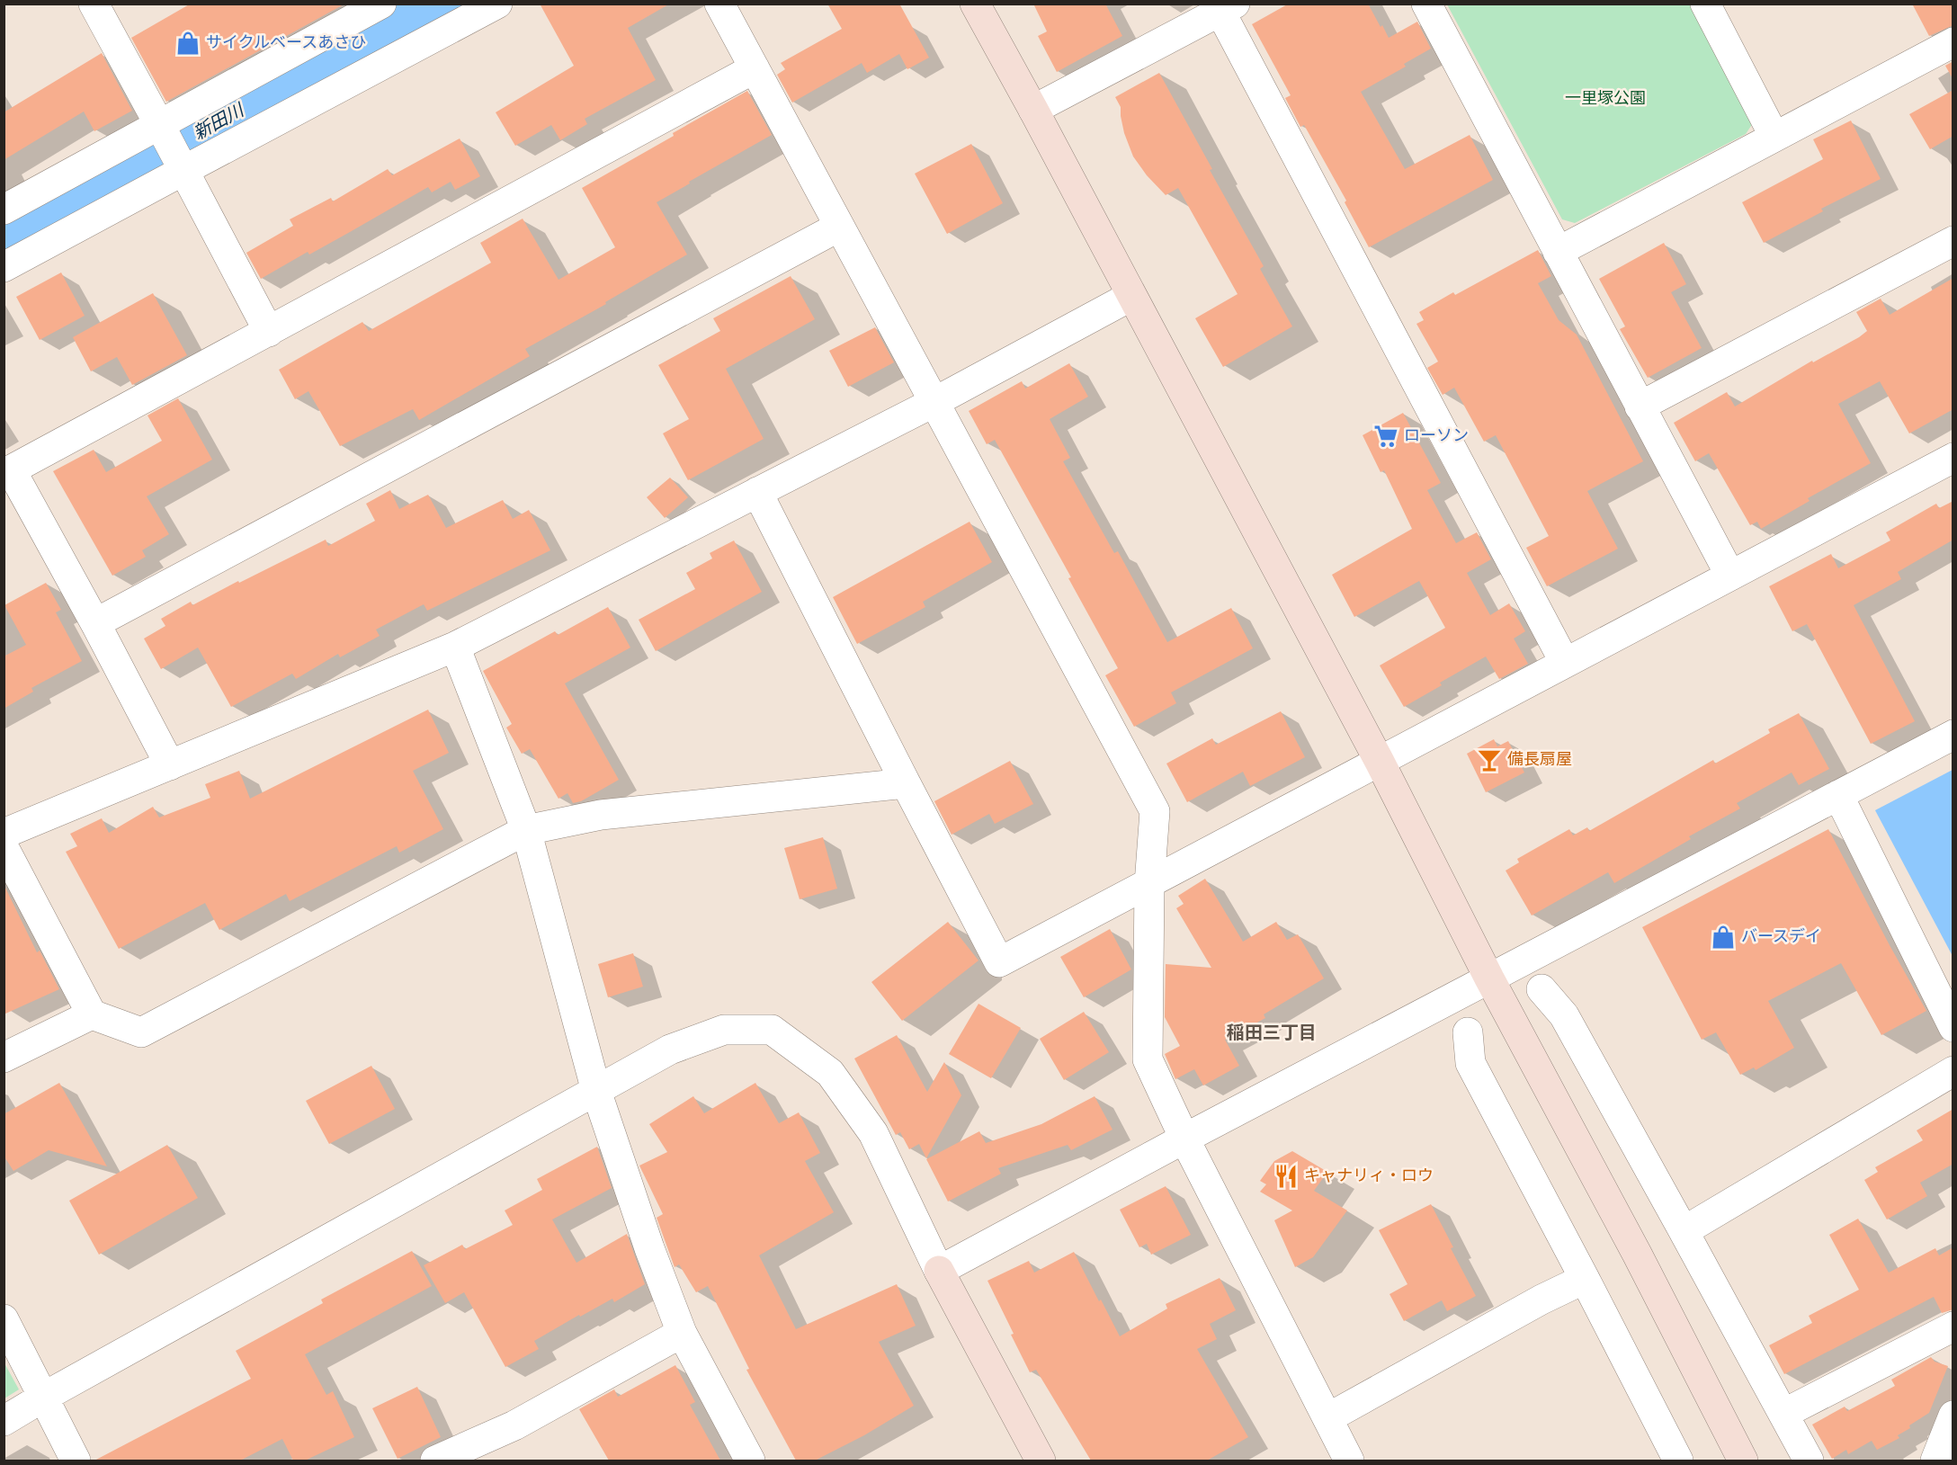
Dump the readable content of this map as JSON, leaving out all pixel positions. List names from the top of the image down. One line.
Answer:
{"districts":["稲田三丁目"],"water":["新田川"],"parks":["一里塚公園"],"places":{"shop":["サイクルベースあさひ","バースデイ"],"supermarket":["ローソン"],"bar":["備長扇屋"],"restaurant":["キャナリィ・ロウ"]}}
